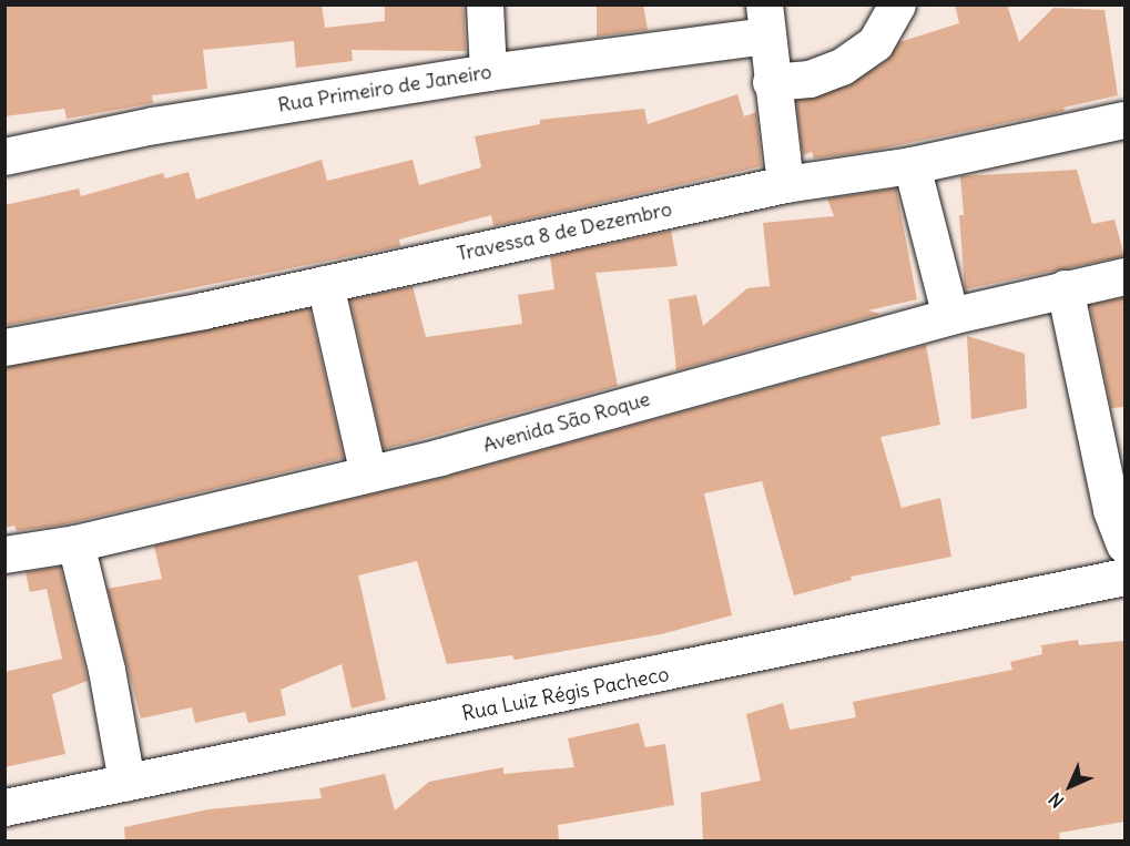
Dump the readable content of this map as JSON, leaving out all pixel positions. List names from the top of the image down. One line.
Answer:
{"streets":{"street":["Rua Primeiro de Janeiro","Travessa 8 de Dezembro","Avenida São Roque","Rua Luiz Régis Pacheco"]},"north":"bottom left"}
